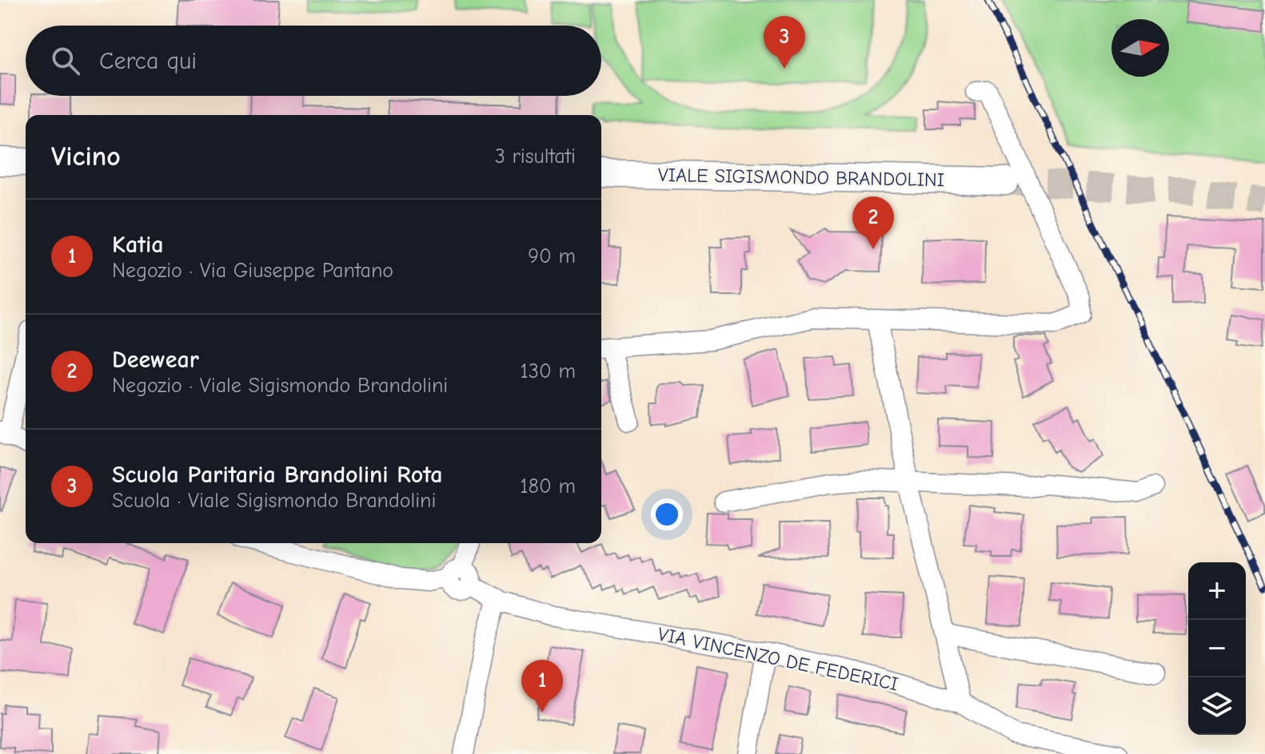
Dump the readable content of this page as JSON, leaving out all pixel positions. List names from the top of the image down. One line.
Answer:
{"streets":{"main road":["VIALE SIGISMONDO BRANDOLINI"],"street":["VIA VINCENZO DE FEDERICI"]},"north":"right","page":{"pins":["3","2","1"],"search":"Cerca qui","heading":["Vicino","3 risultati"],"list":[{"mark":"1","name":"Katia","note":"Negozio · Via Giuseppe Pantano","value":"90 m"},{"mark":"2","name":"Deewear","note":"Negozio · Viale Sigismondo Brandolini","value":"130 m"},{"mark":"3","name":"Scuola Paritaria Brandolini Rota","note":"Scuola · Viale Sigismondo Brandolini","value":"180 m"}],"map_buttons":["+","−"]}}
